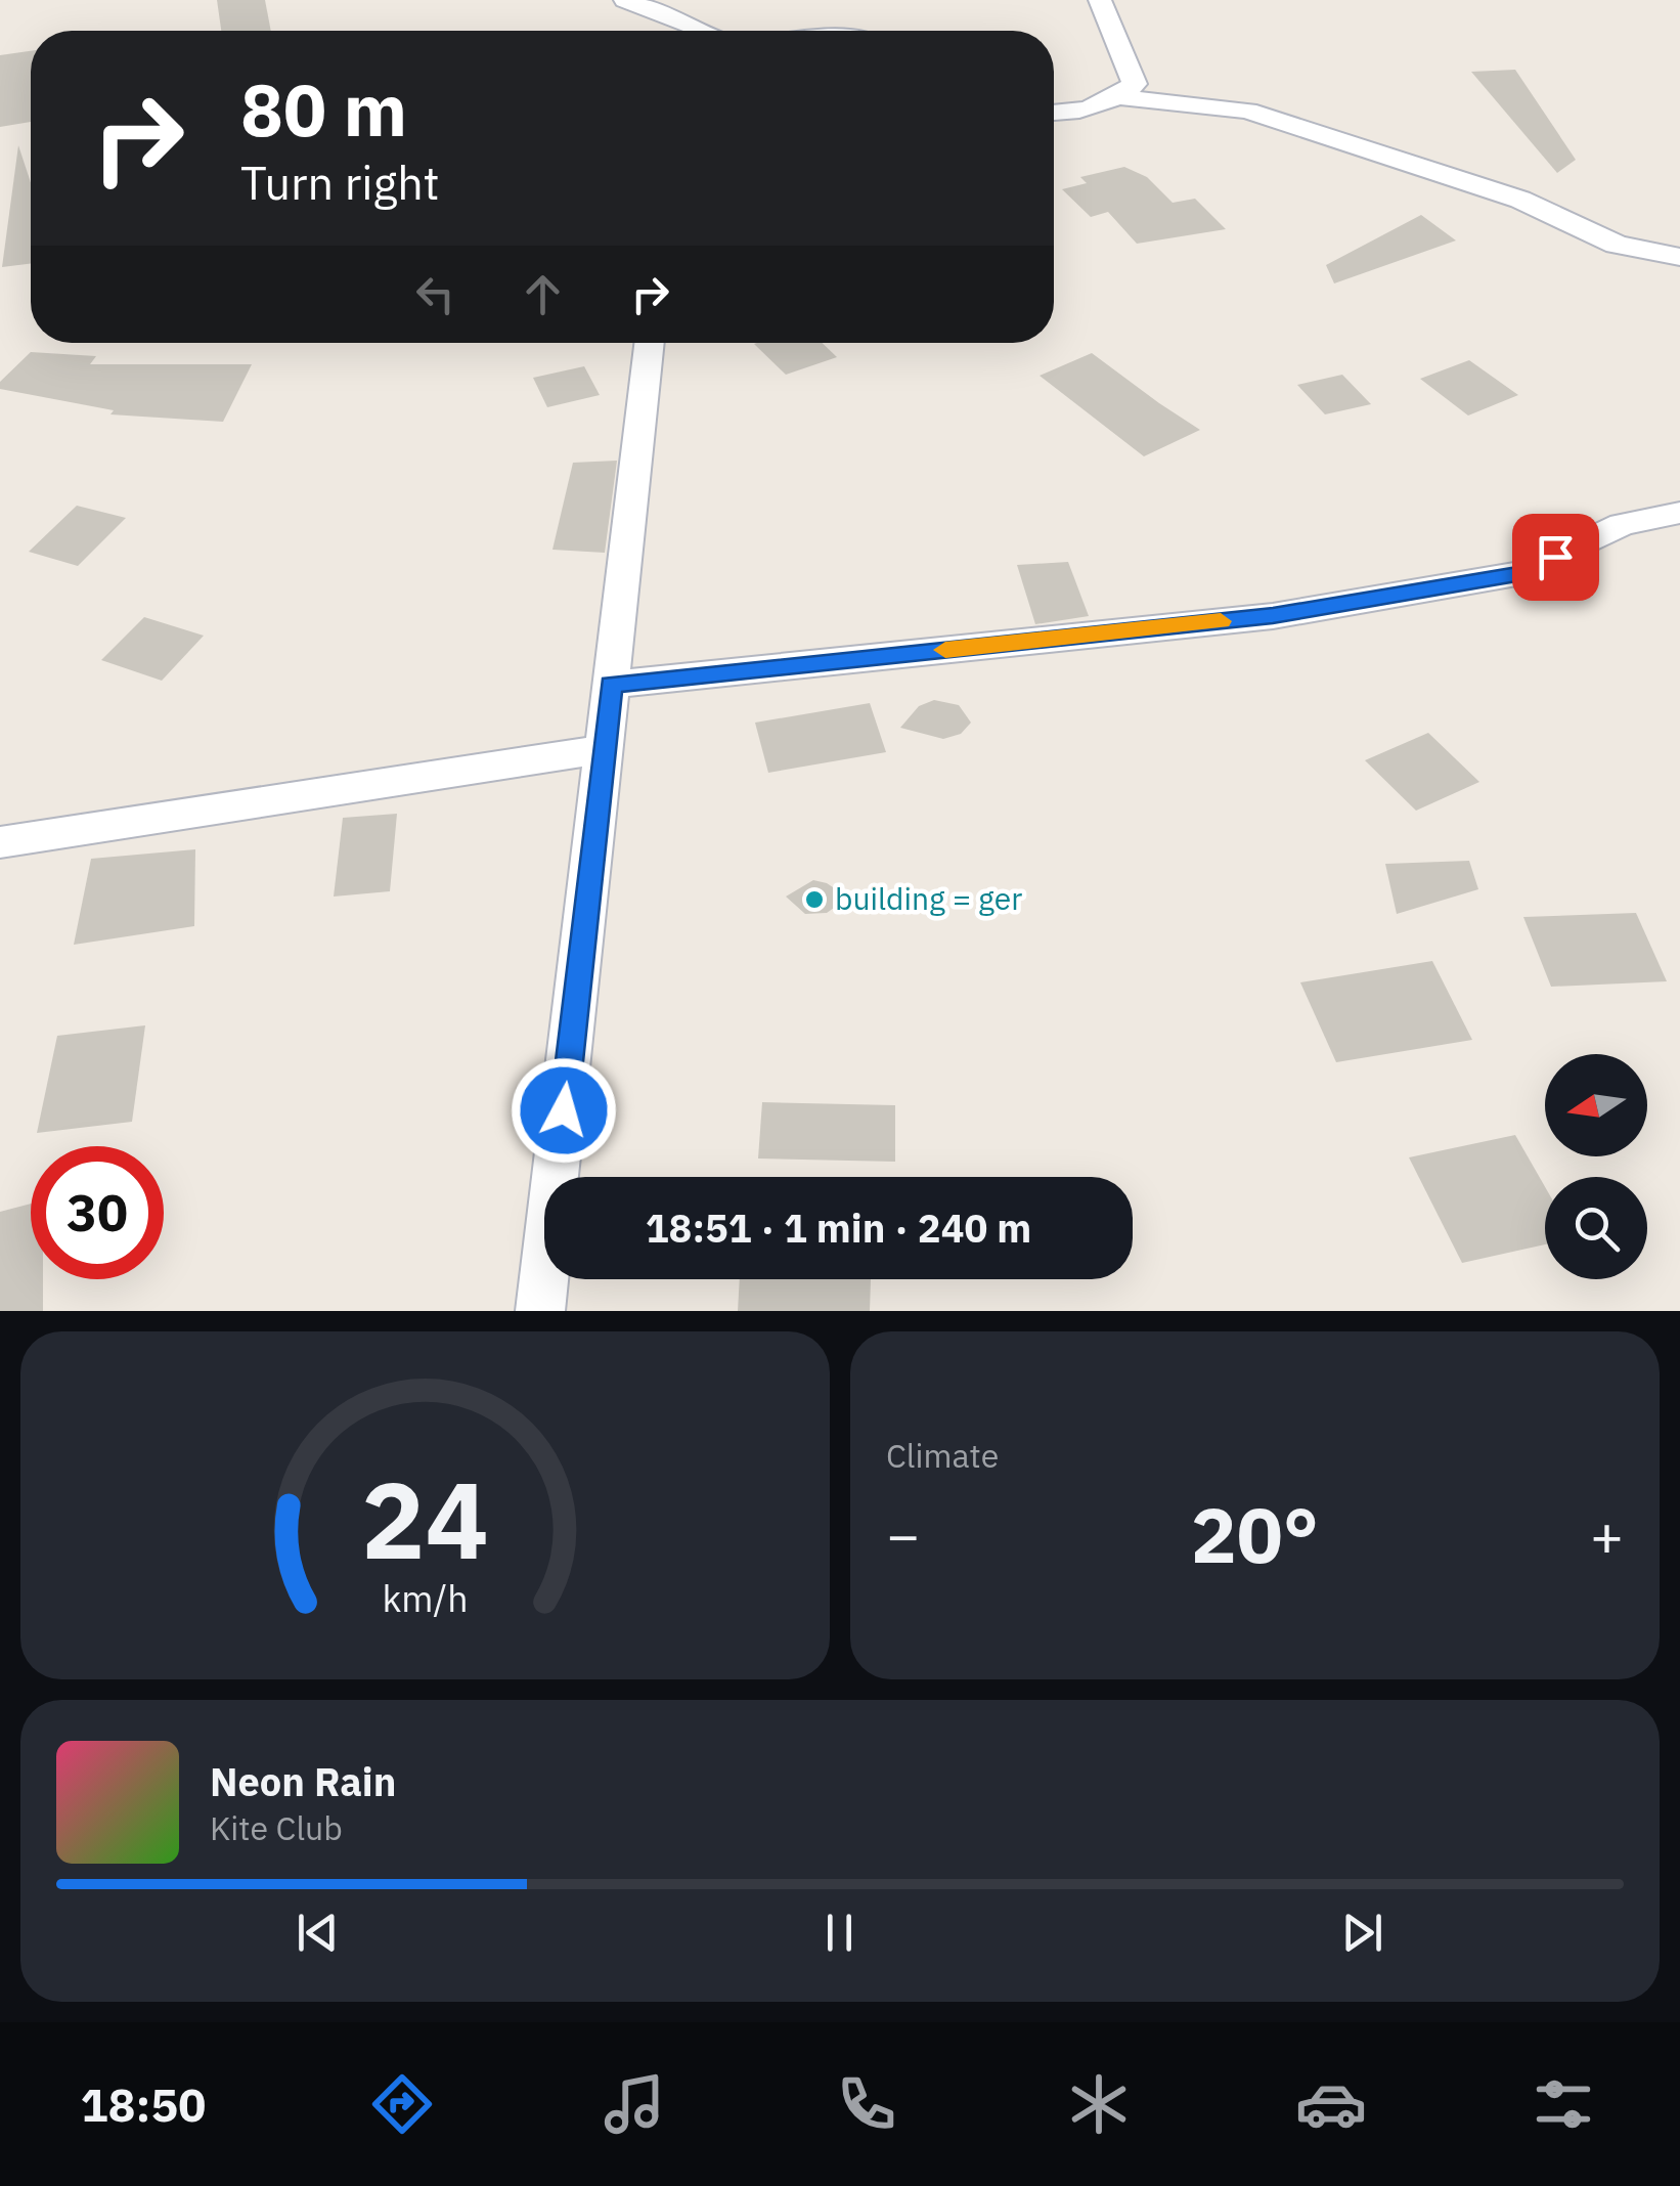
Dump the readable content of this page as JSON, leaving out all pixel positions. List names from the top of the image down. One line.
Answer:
{"places":["building = ger"],"north":"left","page":{"turn":["80 m","Turn right"],"limit":"30","trip":"18:51 · 1 min · 240 m","tile":"Climate","heat":["−","20°","+"],"song":["Neon Rain","Kite Club"],"tabs":"18:50","gauge":["24","km/h"]}}
